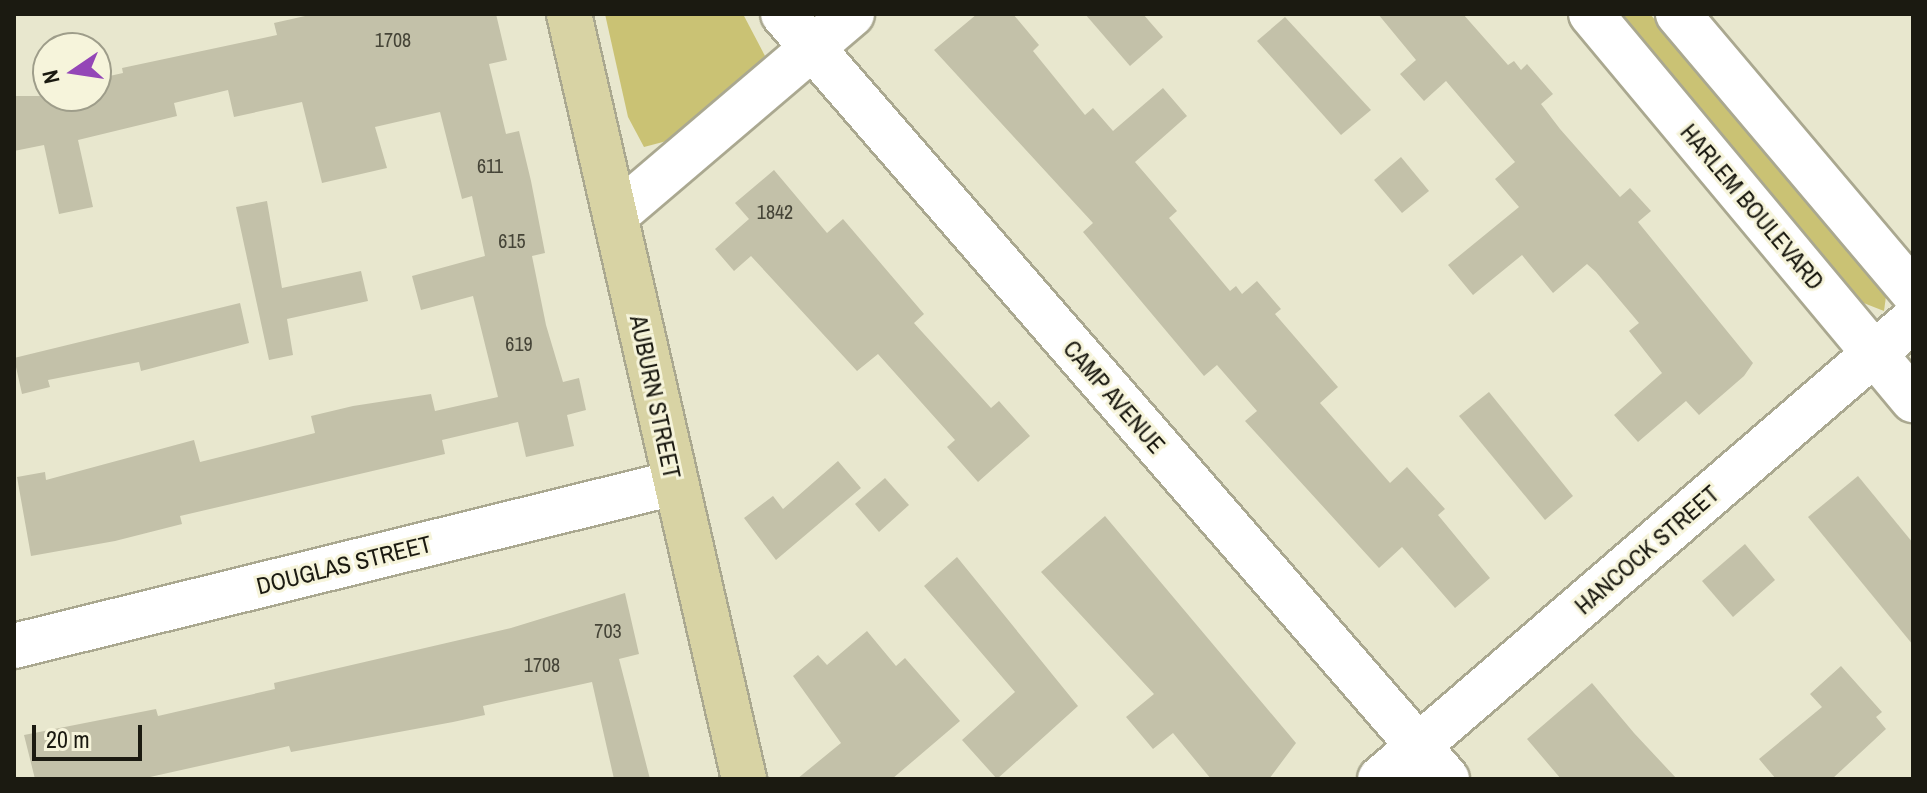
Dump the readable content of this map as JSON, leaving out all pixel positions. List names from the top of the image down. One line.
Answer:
{"streets":{"main road":["AUBURN STREET"],"street":["HARLEM BOULEVARD","CAMP AVENUE","HANCOCK STREET","DOUGLAS STREET"]},"crossings":[["HARLEM BOULEVARD","HANCOCK STREET"],["AUBURN STREET","DOUGLAS STREET"],["CAMP AVENUE","HANCOCK STREET"]],"house_numbers":["1708","611","1842","615","619","703","1708"],"scale_bar":"20 m","north":"left"}
